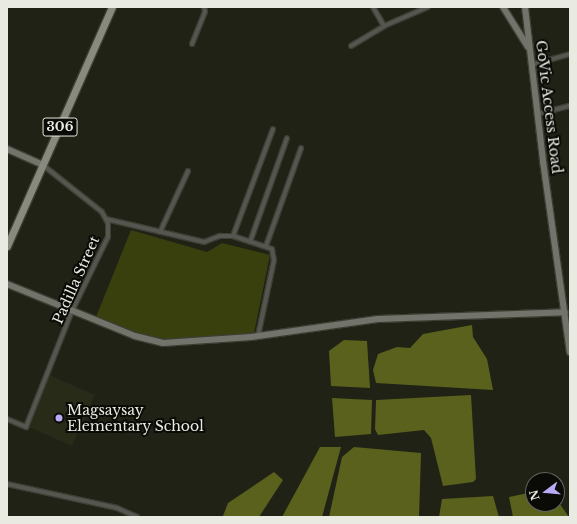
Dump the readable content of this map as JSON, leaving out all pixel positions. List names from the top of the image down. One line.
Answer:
{"streets":{"main road":["306"],"street":["GoVic Access Road","Padilla Street"]},"crossings":[["306","Padilla Street"]],"places":["Magsaysay Elementary School"],"north":"left"}
